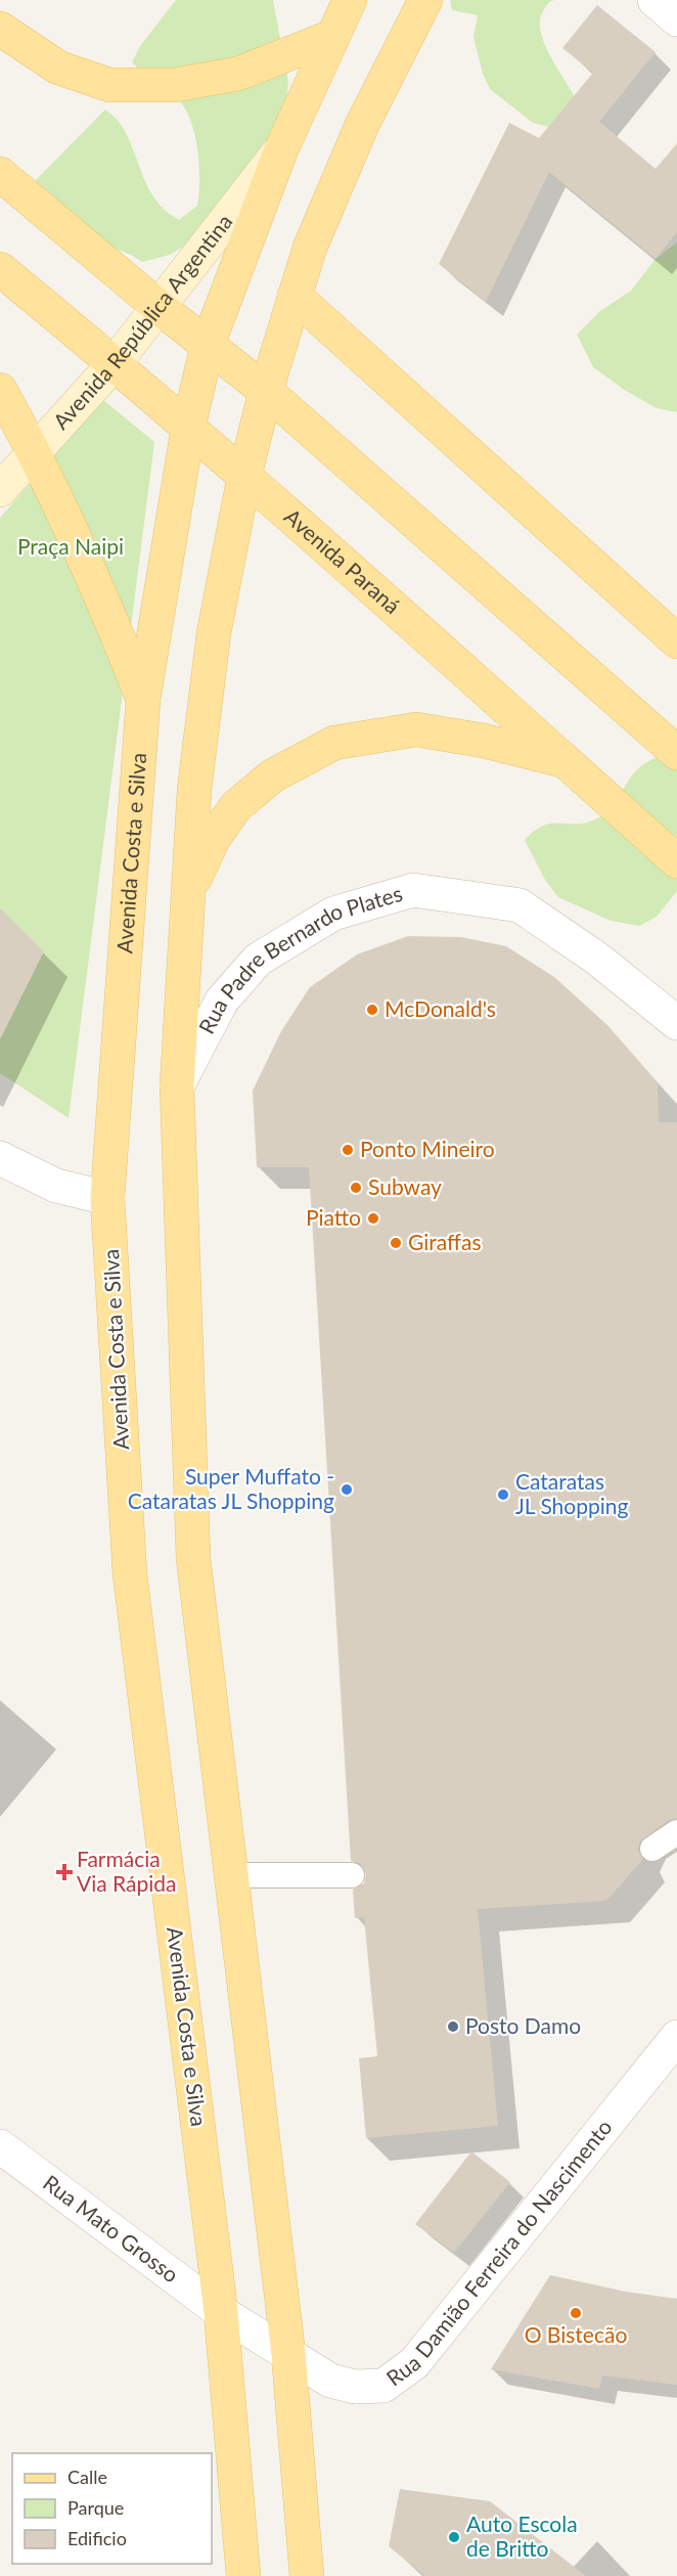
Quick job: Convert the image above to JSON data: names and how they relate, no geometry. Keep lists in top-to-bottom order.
{
  "streets": {
    "main road": ["Avenida República Argentina", "Avenida Paraná", "Avenida Costa e Silva"],
    "street": ["Rua Padre Bernardo Plates", "Rua Mato Grosso", "Rua Damião Ferreira do Nascimento"]
  },
  "crossings": [
    ["Avenida República Argentina", "Avenida Paraná"],
    ["Avenida República Argentina", "Avenida Costa e Silva"],
    ["Avenida Paraná", "Avenida Costa e Silva"],
    ["Avenida Costa e Silva", "Rua Mato Grosso"],
    ["Avenida Costa e Silva", "Rua Damião Ferreira do Nascimento"],
    ["Rua Mato Grosso", "Rua Damião Ferreira do Nascimento"]
  ],
  "parks": ["Praça Naipi"],
  "places": {
    "other": [
      "McDonald's",
      "Ponto Mineiro",
      "Subway",
      "Piatto",
      "Giraffas",
      "Super Muffato - Cataratas JL Shopping",
      "Cataratas JL Shopping",
      "Posto Damo",
      "O Bistecão",
      "Auto Escola de Britto"
    ],
    "health": ["Farmácia Via Rápida"]
  },
  "legend": ["Calle", "Parque", "Edificio"]
}
